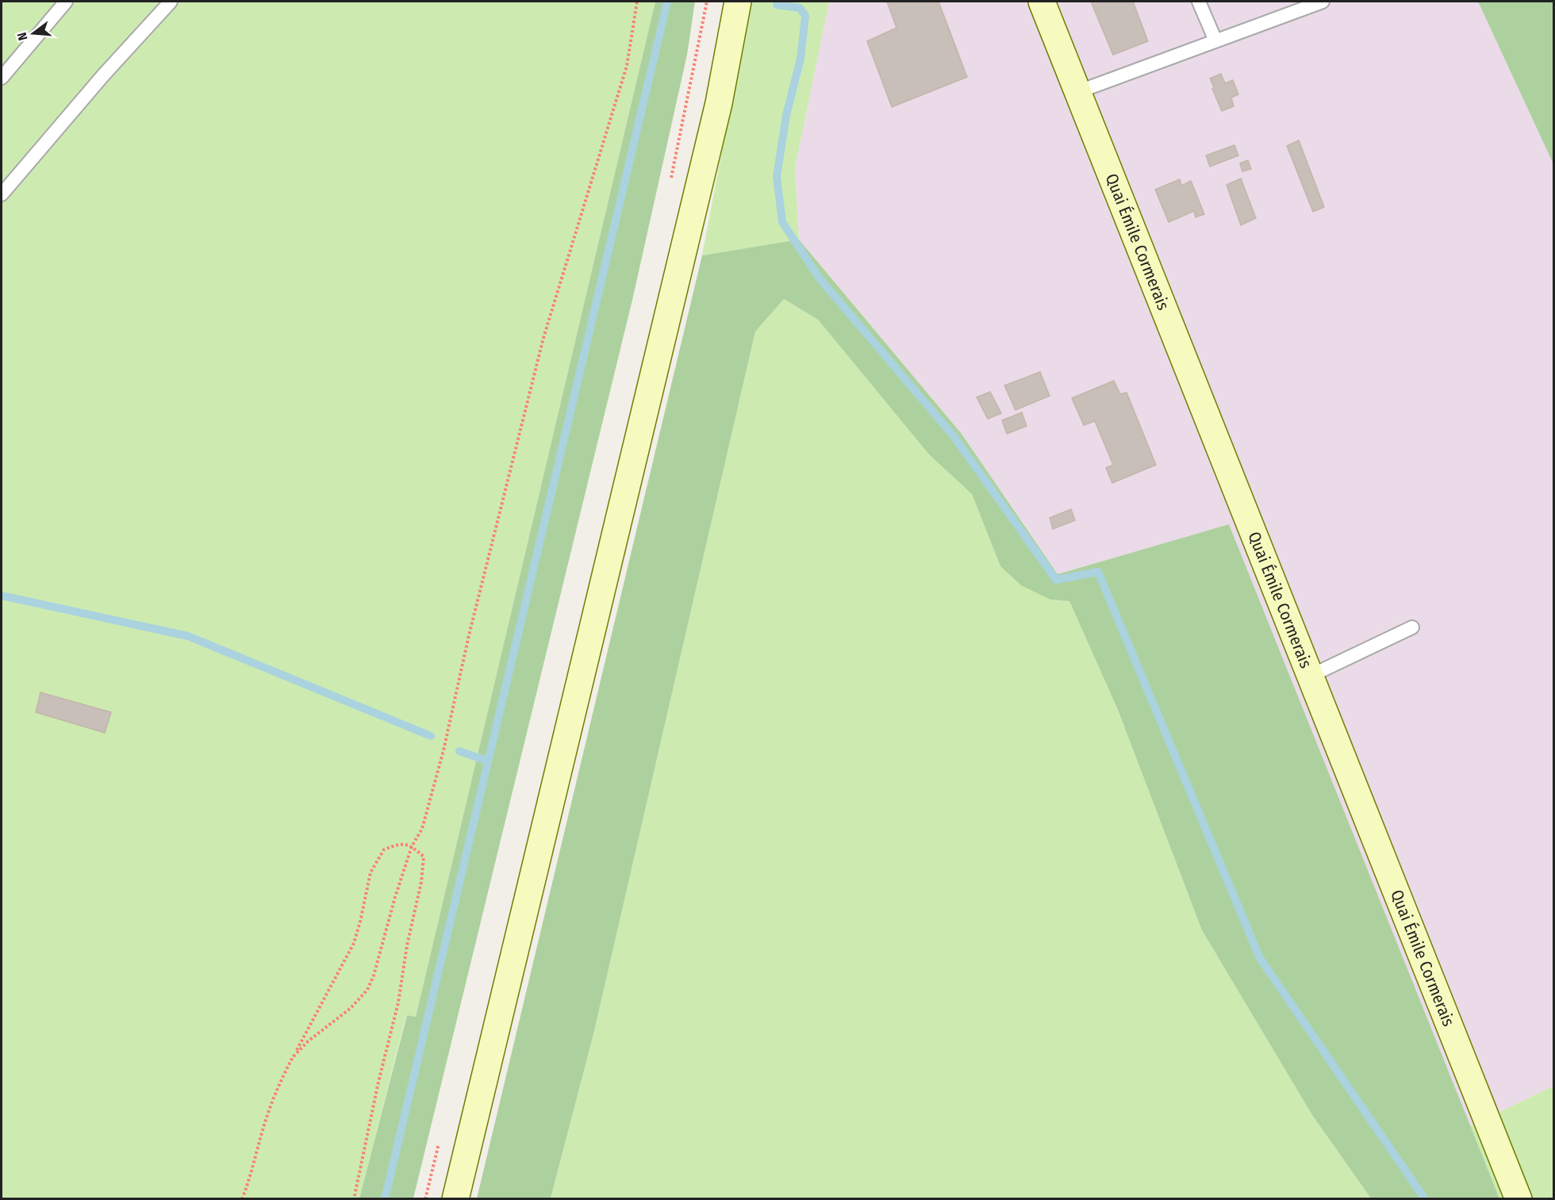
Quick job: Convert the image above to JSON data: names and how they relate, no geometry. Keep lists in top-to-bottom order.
{
  "streets": {
    "street": ["Quai Émile Cormerais"]
  },
  "north": "left"
}
